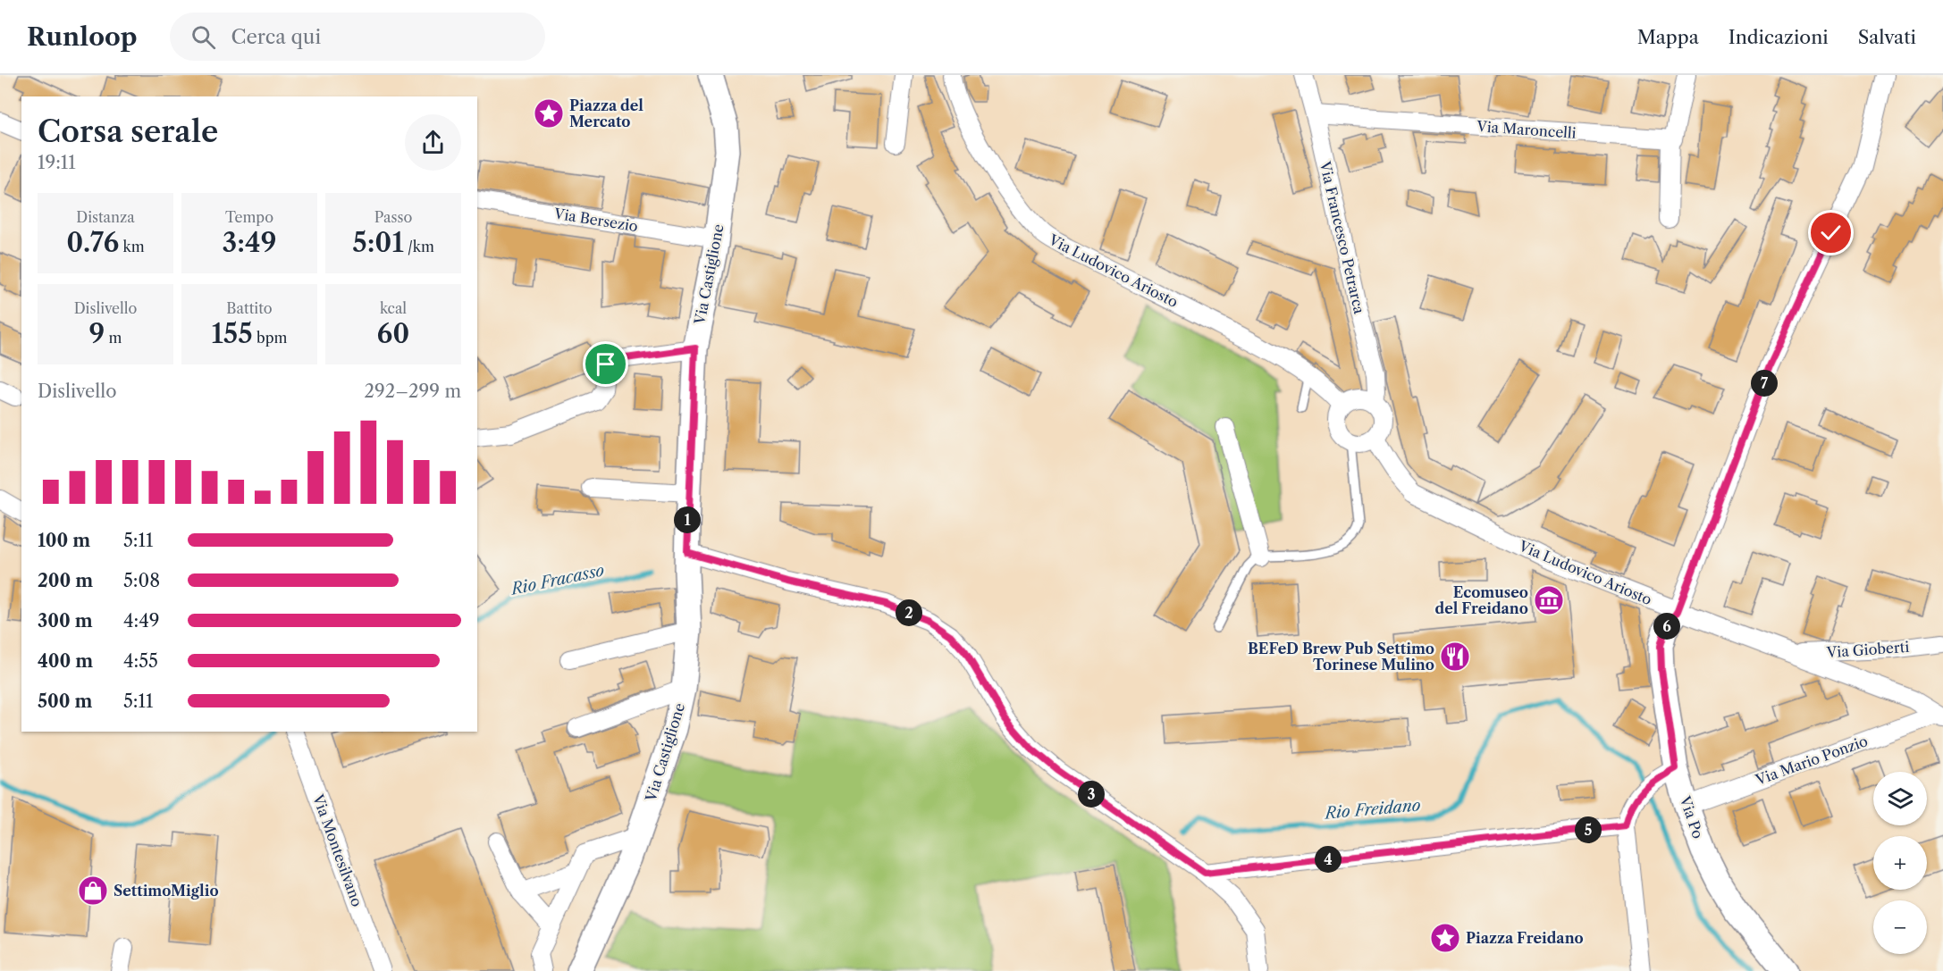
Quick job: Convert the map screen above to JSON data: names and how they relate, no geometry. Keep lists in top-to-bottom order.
{
  "streets": {
    "main road": ["Via Castiglione", "Via Po"],
    "street": [
      "Via Maroncelli",
      "Via Bersezio",
      "Via Francesco Petrarca",
      "Via Ludovico Ariosto",
      "Via Gioberti",
      "Via Mario Ponzio",
      "Via Montesilvano"
    ]
  },
  "crossings": [
    ["Via Maroncelli", "Via Francesco Petrarca"],
    ["Via Bersezio", "Via Castiglione"],
    ["Via Francesco Petrarca", "Via Ludovico Ariosto"],
    ["Via Ludovico Ariosto", "Via Gioberti"],
    ["Via Ludovico Ariosto", "Via Mario Ponzio"],
    ["Via Ludovico Ariosto", "Via Po"],
    ["Via Mario Ponzio", "Via Po"]
  ],
  "water": ["Rio Fracasso", "Rio Freidano"],
  "places": {
    "place": ["Piazza del Mercato", "Piazza Freidano"],
    "museum": ["Ecomuseo del Freidano"],
    "restaurant": ["BEFeD Brew Pub Settimo Torinese Mulino"],
    "shop": ["SettimoMiglio"]
  },
  "page": {
    "header": "Runloop",
    "search": "Cerca qui",
    "nav": ["Mappa", "Indicazioni", "Salvati"],
    "heading": ["Corsa serale", "19:11"],
    "stats": [
      ["Distanza", "0.76 km"],
      ["Tempo", "3:49"],
      ["Passo", "5:01 /km"],
      ["Dislivello", "9 m"],
      ["Battito", "155 bpm"],
      ["kcal", "60"]
    ],
    "pins": [
      "7",
      "1",
      "2",
      "6",
      "3",
      "5",
      "4"
    ],
    "chart": ["Dislivello", "292–299 m"],
    "list": [
      {
        "name": "100 m",
        "note": "5:11"
      },
      {
        "name": "200 m",
        "note": "5:08"
      },
      {
        "name": "300 m",
        "note": "4:49"
      },
      {
        "name": "400 m",
        "note": "4:55"
      },
      {
        "name": "500 m",
        "note": "5:11"
      }
    ],
    "map_buttons": ["+", "−"]
  }
}
